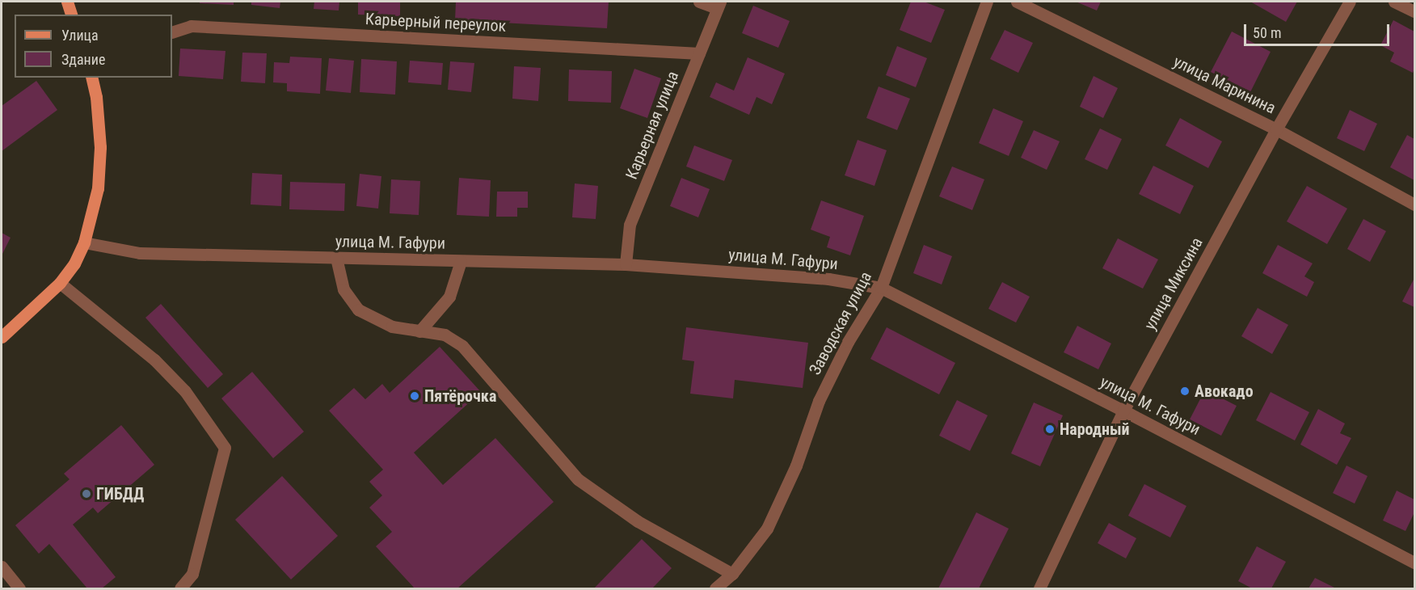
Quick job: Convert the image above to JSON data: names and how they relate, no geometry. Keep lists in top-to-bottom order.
{
  "streets": {
    "street": [
      "Карьерный переулок",
      "улица Маринина",
      "Карьерная улица",
      "улица М. Гафури",
      "улица Миксина",
      "Заводская улица"
    ]
  },
  "crossings": [
    ["Карьерный переулок", "Карьерная улица"],
    ["улица Маринина", "улица Миксина"],
    ["Карьерная улица", "улица М. Гафури"],
    ["улица М. Гафури", "улица Миксина"],
    ["улица М. Гафури", "Заводская улица"]
  ],
  "places": [
    "Авокадо",
    "Пятёрочка",
    "Народный",
    "ГИБДД"
  ],
  "legend": ["Улица", "Здание"],
  "scale_bar": "50 m"
}
